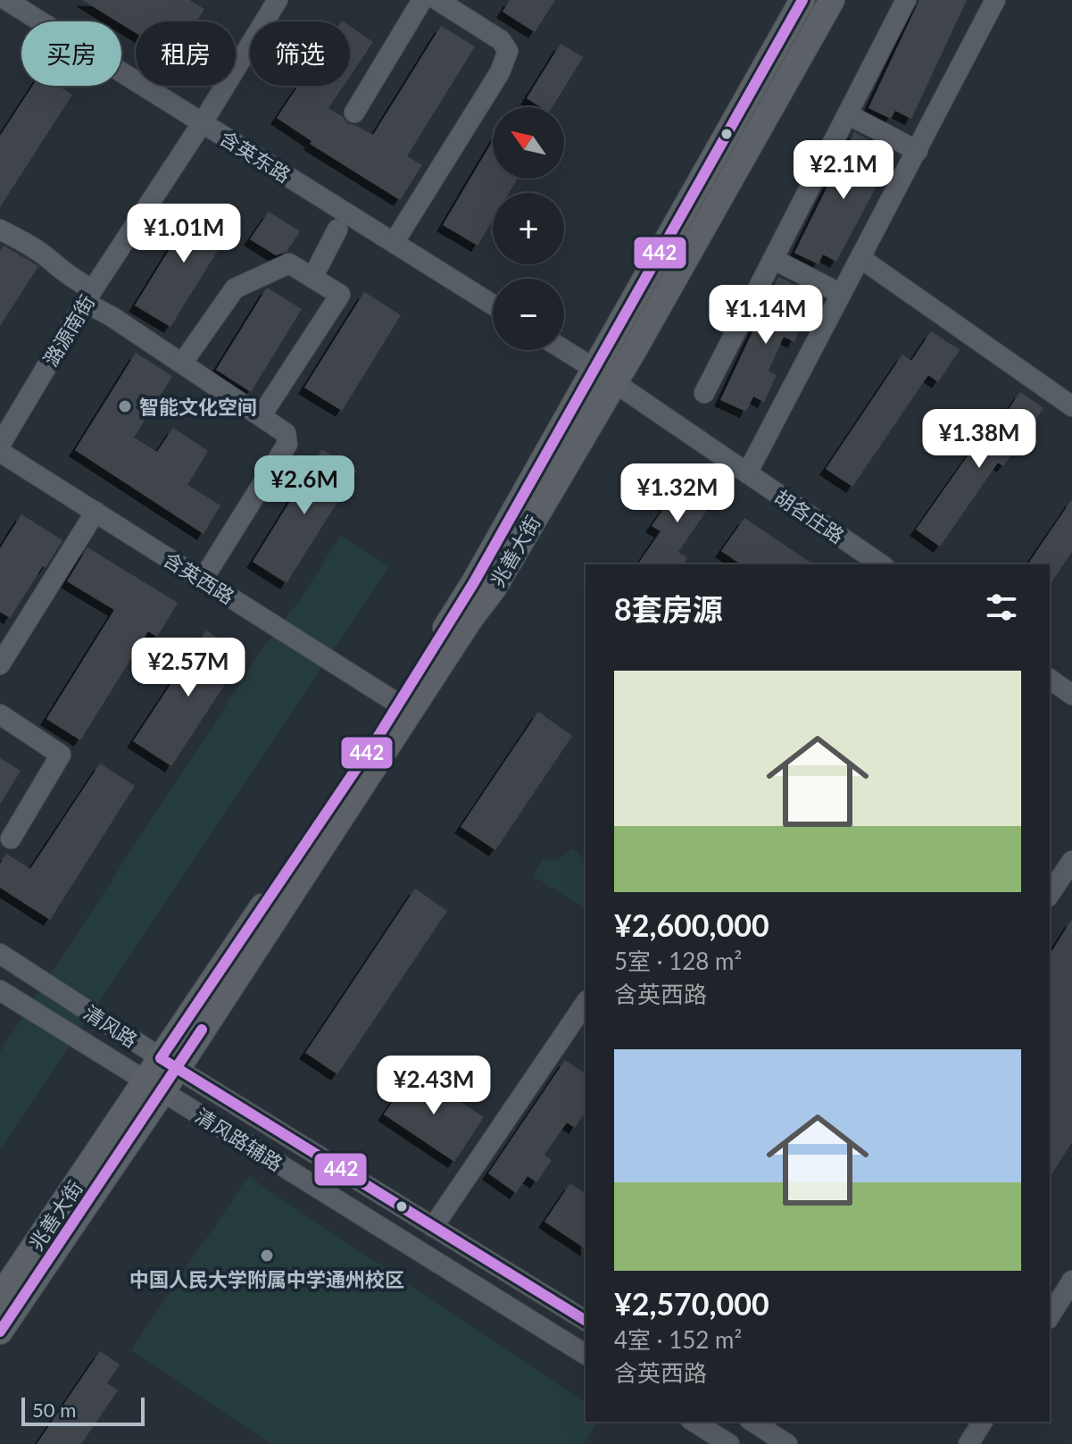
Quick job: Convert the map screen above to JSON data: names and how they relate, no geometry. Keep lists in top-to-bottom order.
{
  "streets": {
    "main road": ["兆善大街"],
    "street": [
      "含英东路",
      "潞源南街",
      "胡各庄路",
      "含英西路",
      "清风路",
      "清风路辅路"
    ]
  },
  "crossings": [
    ["含英东路", "潞源南街"],
    ["胡各庄路", "兆善大街"],
    ["兆善大街", "含英西路"],
    ["兆善大街", "清风路"],
    ["兆善大街", "清风路辅路"]
  ],
  "places": ["智能文化空间", "中国人民大学附属中学通州校区"],
  "lines": ["transit line 442"],
  "scale_bar": "50 m",
  "north": "top left",
  "page": {
    "chip": ["买房", "租房", "筛选"],
    "map_buttons": ["+", "−"],
    "price": [
      "¥2.1M",
      "¥1.01M",
      "¥1.14M",
      "¥1.38M",
      "¥2.6M",
      "¥1.32M",
      "¥2.57M",
      "¥2.43M"
    ],
    "heading": "8套房源",
    "list": [
      {
        "name": "¥2,600,000",
        "note": "5室 · 128 m² · 含英西路"
      },
      {
        "name": "¥2,570,000",
        "note": "4室 · 152 m² · 含英西路"
      }
    ],
    "scale": "50 m"
  }
}
